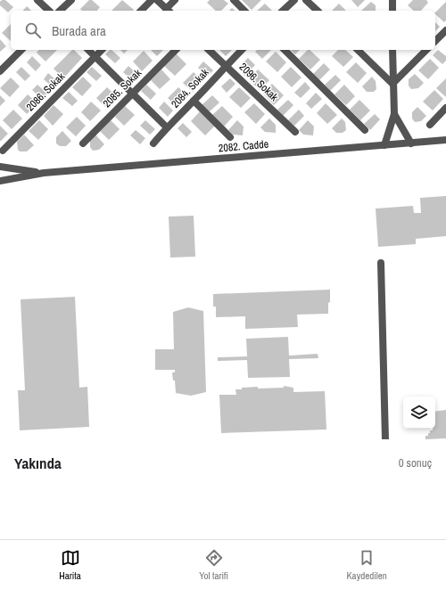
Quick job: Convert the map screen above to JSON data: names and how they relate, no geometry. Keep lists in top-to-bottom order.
{
  "streets": {
    "street": [
      "2096. Sokak",
      "2085. Sokak",
      "2084. Sokak",
      "2086. Sokak",
      "2082. Cadde"
    ]
  },
  "crossings": [
    ["2096. Sokak", "2084. Sokak"]
  ],
  "page": {
    "search": "Burada ara",
    "heading": ["Yakında", "0 sonuç"],
    "nav": ["Harita", "Yol tarifi", "Kaydedilen"]
  }
}
